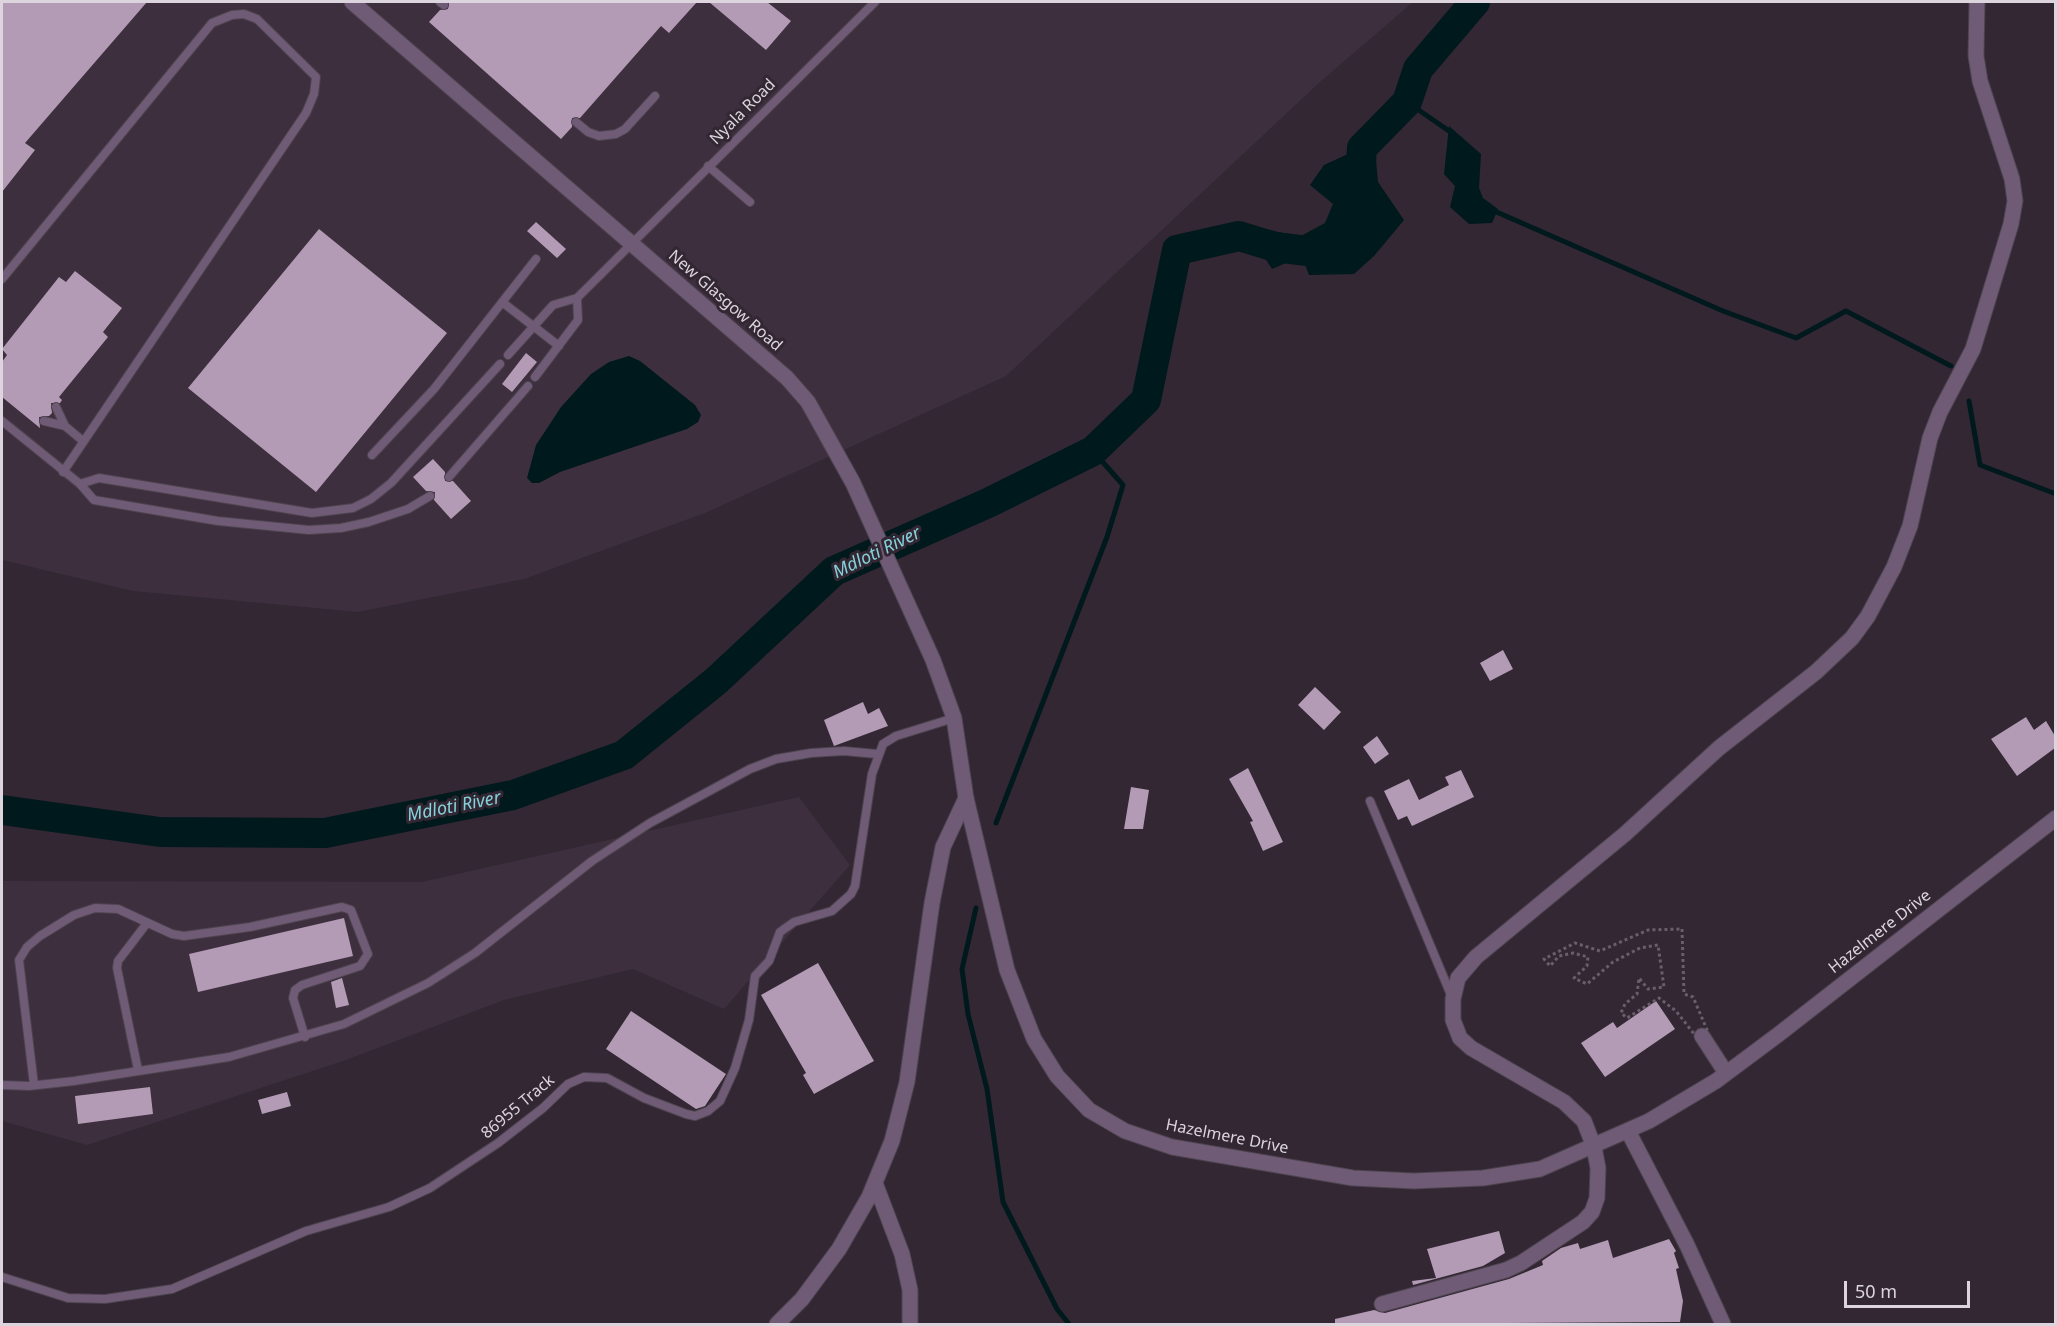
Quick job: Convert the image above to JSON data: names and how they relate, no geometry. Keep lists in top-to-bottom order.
{
  "streets": {
    "street": ["New Glasgow Road", "Hazelmere Drive"],
    "lane": ["Nyala Road", "86955 Track"]
  },
  "crossings": [
    ["Nyala Road", "New Glasgow Road"],
    ["New Glasgow Road", "Hazelmere Drive"]
  ],
  "water": ["Mdloti River"],
  "scale_bar": "50 m"
}
